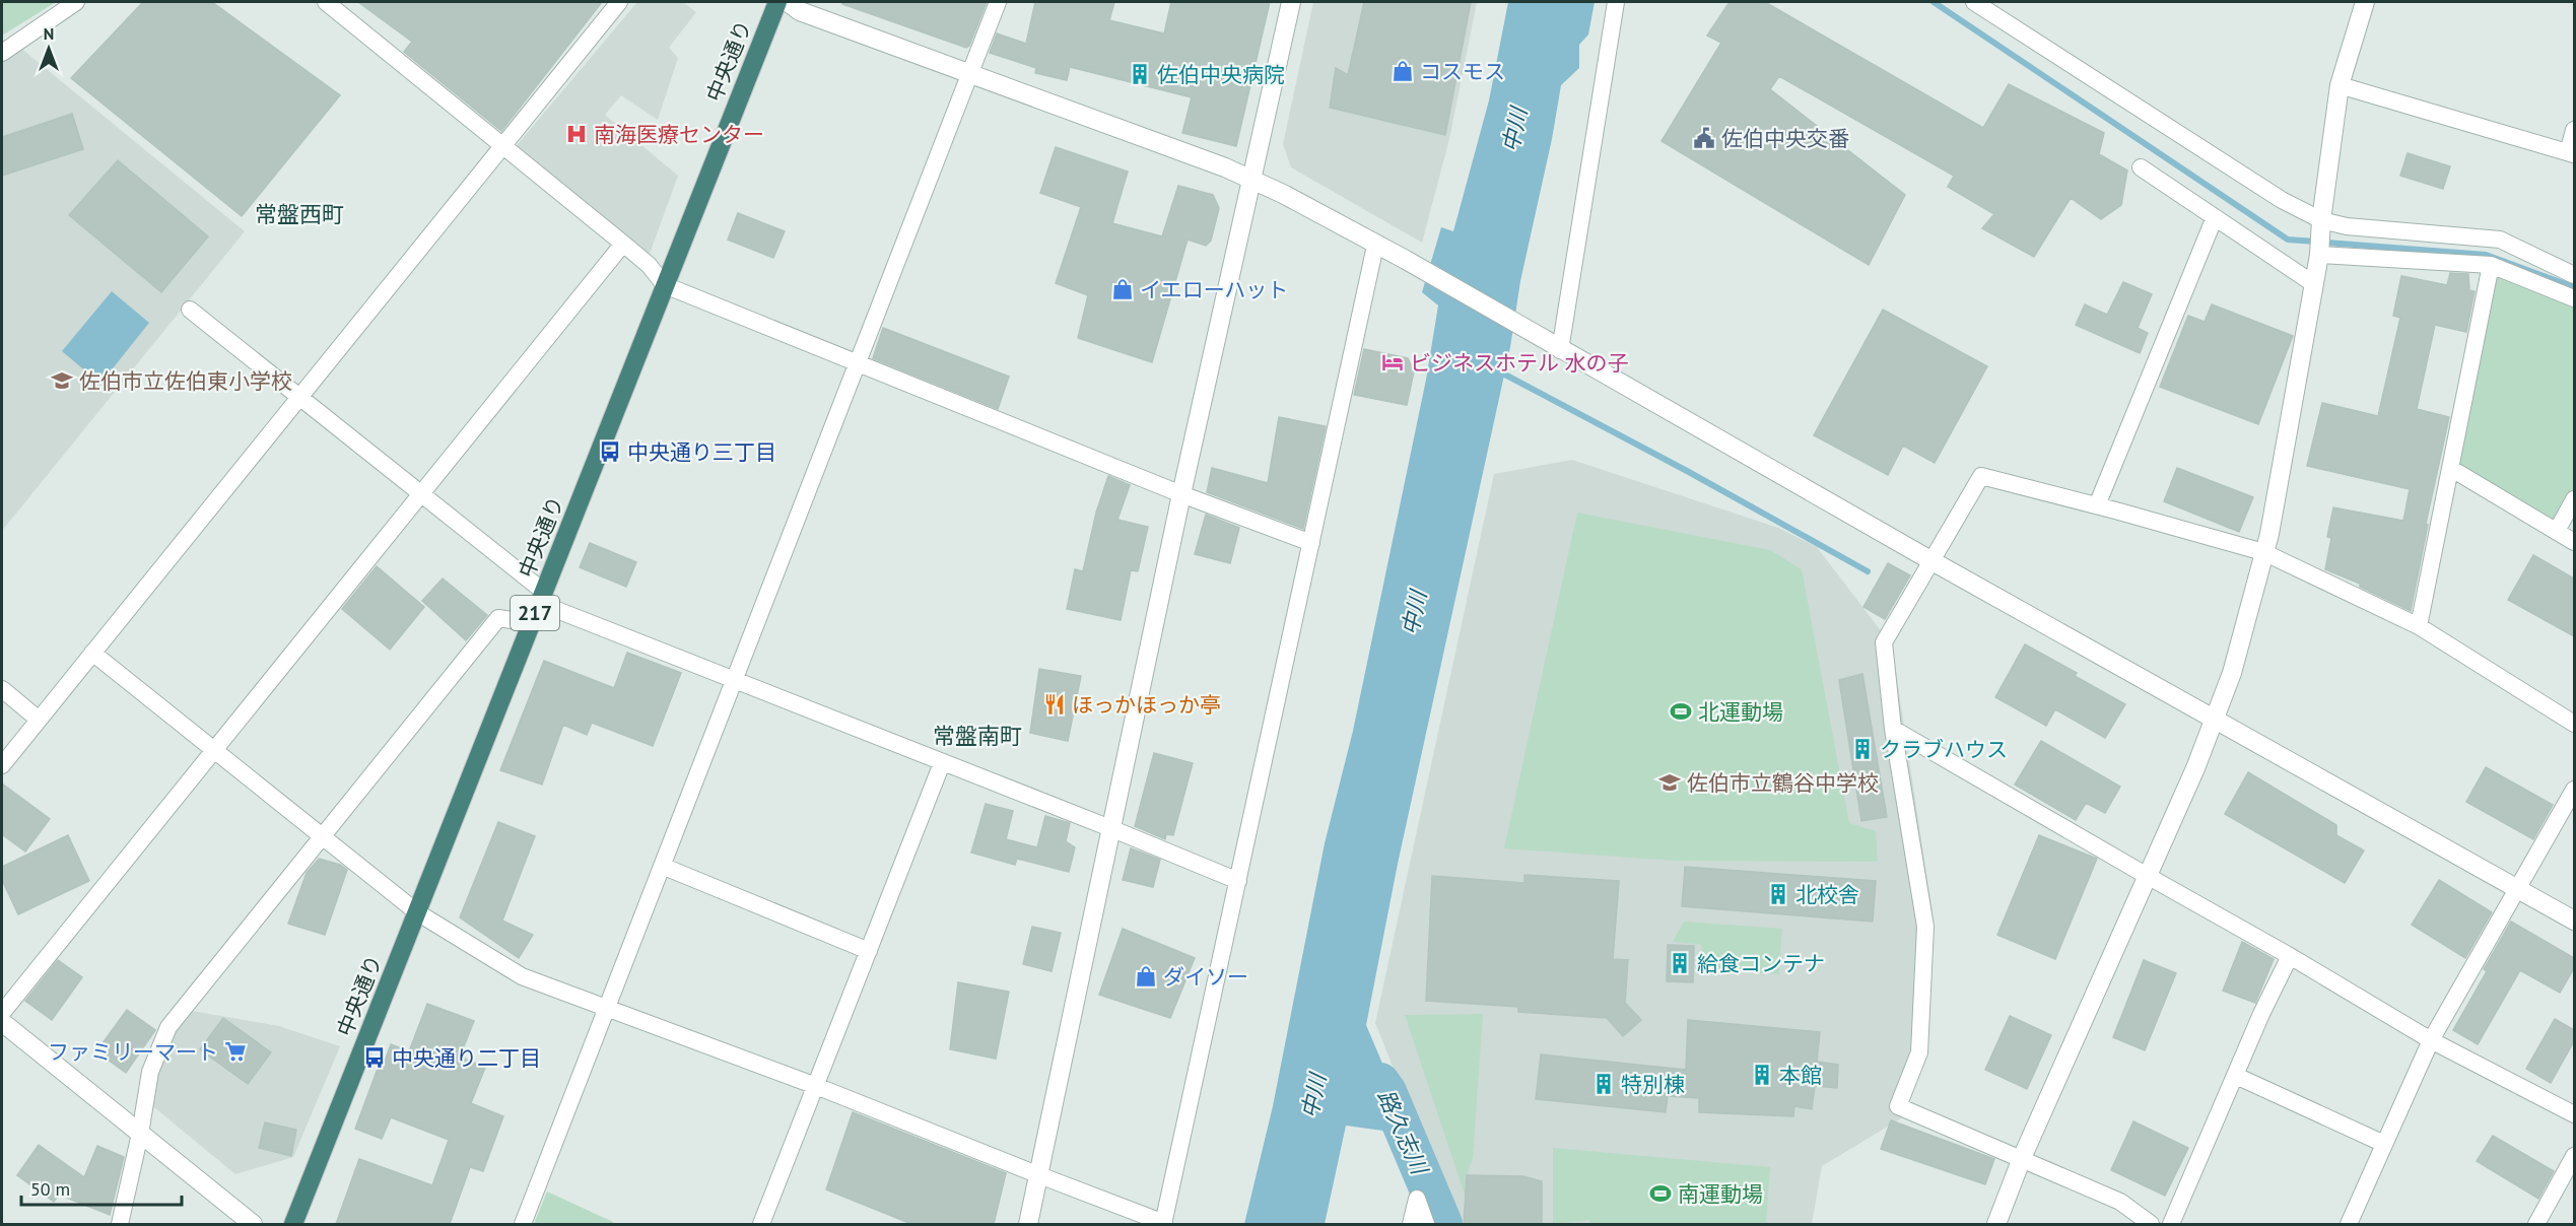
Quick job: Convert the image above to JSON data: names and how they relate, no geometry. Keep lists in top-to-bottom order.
{
  "streets": {
    "highway": ["中央通り", "217"]
  },
  "districts": ["常盤西町", "常盤南町"],
  "water": ["中川", "路久志川"],
  "places": {
    "shop": ["コスモス", "イエローハット", "ダイソー"],
    "building": [
      "佐伯中央病院",
      "クラブハウス",
      "北校舎",
      "給食コンテナ",
      "本館",
      "特別棟"
    ],
    "hospital": ["南海医療センター"],
    "public building": ["佐伯中央交番"],
    "hotel": ["ビジネスホテル 水の子"],
    "school or university": ["佐伯市立佐伯東小学校", "佐伯市立鶴谷中学校"],
    "bus stop": ["中央通り三丁目", "中央通り二丁目"],
    "restaurant": ["ほっかほっか亭"],
    "sports": ["北運動場", "南運動場"],
    "supermarket": ["ファミリーマート"]
  },
  "scale_bar": "50 m",
  "north": "top"
}
